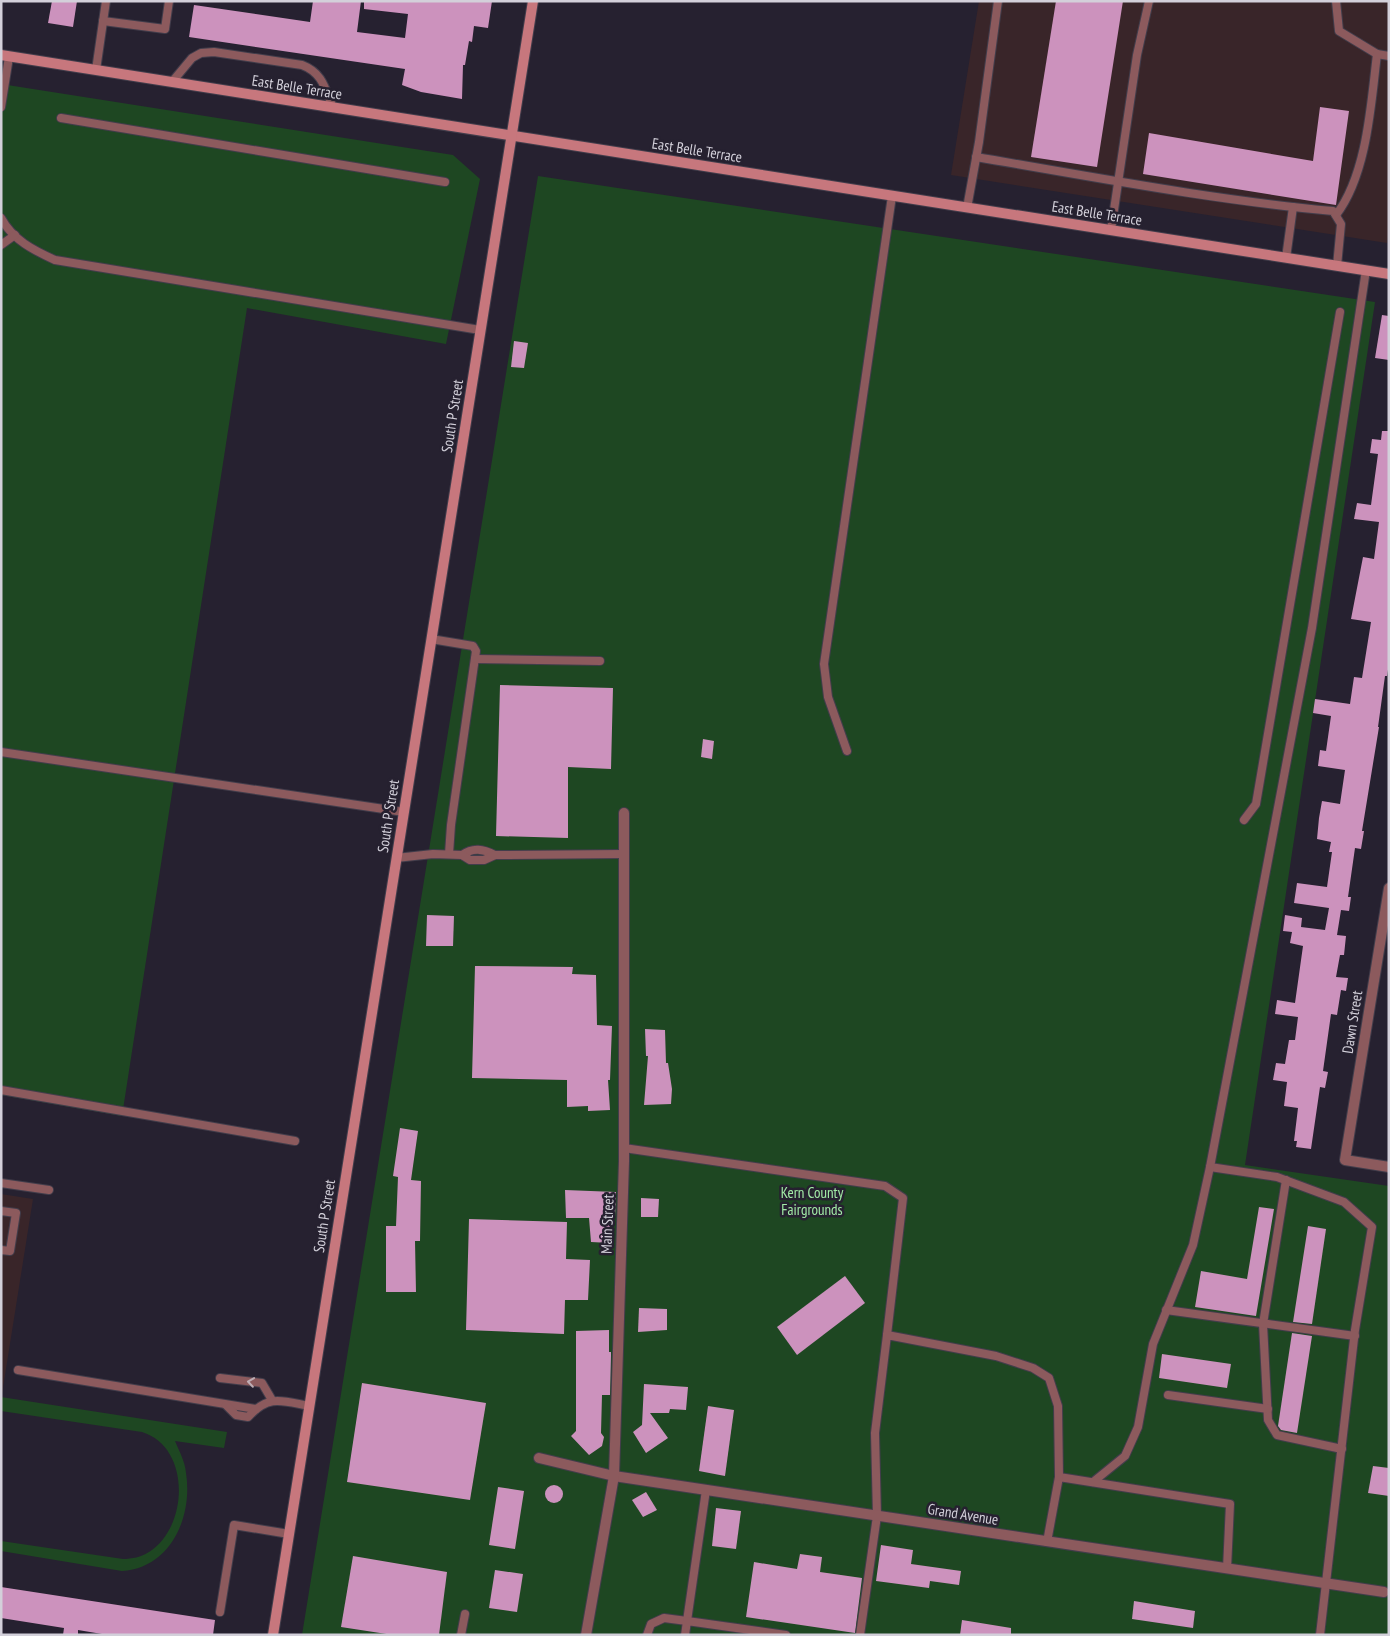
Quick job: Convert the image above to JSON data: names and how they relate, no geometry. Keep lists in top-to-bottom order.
{
  "streets": {
    "street": [
      "East Belle Terrace",
      "South P Street",
      "Dawn Street",
      "Main Street",
      "Grand Avenue"
    ]
  },
  "crossings": [
    ["East Belle Terrace", "South P Street"],
    ["Main Street", "Grand Avenue"]
  ],
  "parks": ["Kern County Fairgrounds"]
}
